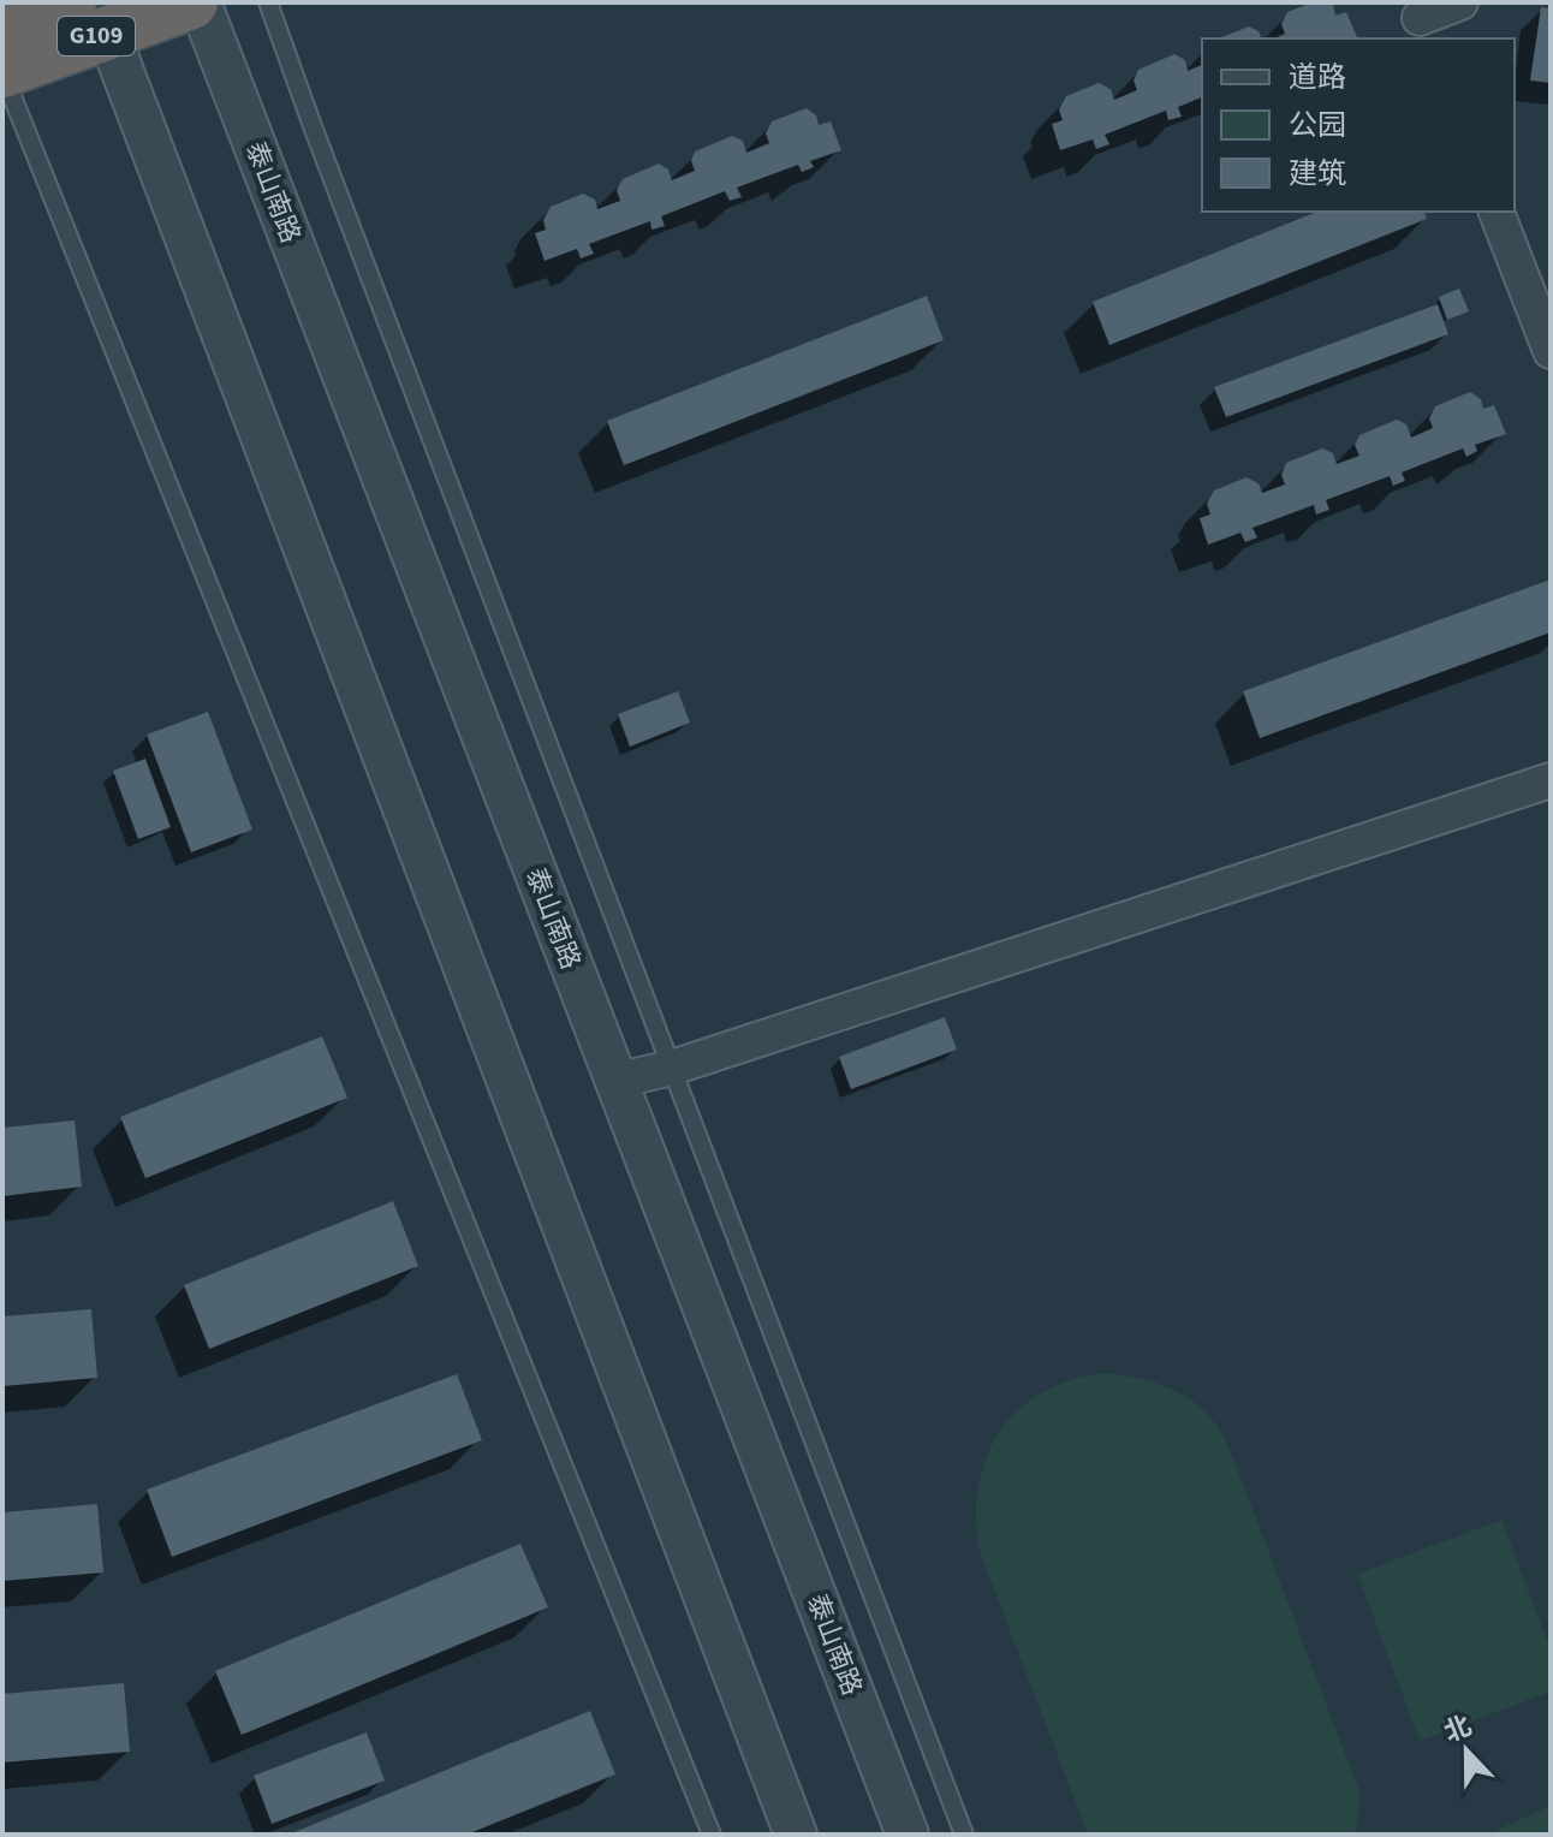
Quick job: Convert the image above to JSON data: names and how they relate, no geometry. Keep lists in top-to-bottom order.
{
  "streets": {
    "highway": ["G109"],
    "street": ["泰山南路"]
  },
  "legend": ["道路", "公园", "建筑"],
  "north": "top"
}
